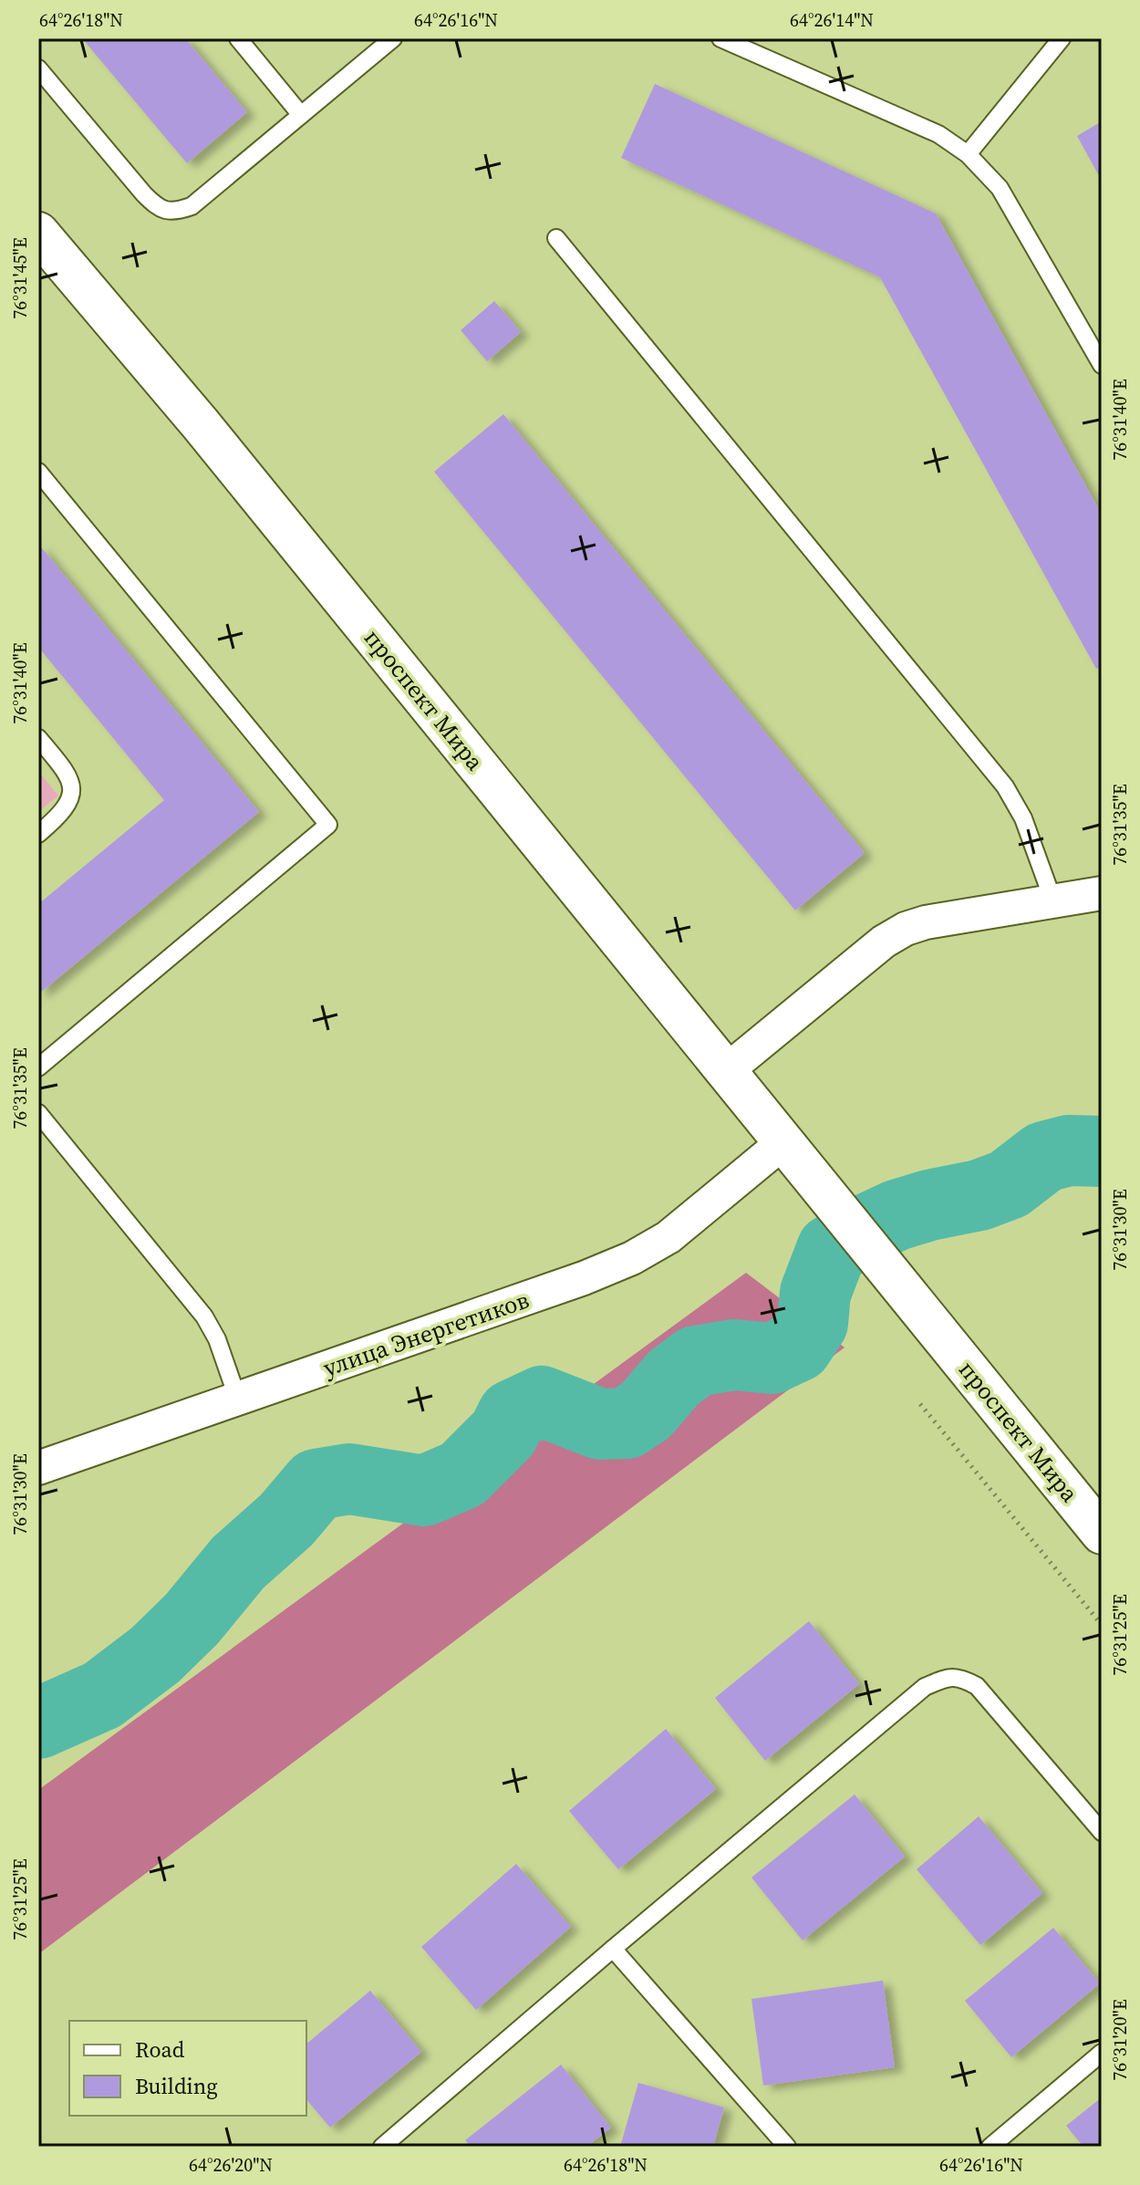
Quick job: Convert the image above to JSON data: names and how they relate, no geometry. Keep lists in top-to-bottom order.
{
  "streets": {
    "main road": ["проспект Мира"],
    "street": ["улица Энергетиков"]
  },
  "crossings": [
    ["проспект Мира", "улица Энергетиков"]
  ],
  "legend": ["Road", "Building"],
  "coordinates": [
    "64°26'18\"N",
    "64°26'16\"N",
    "64°26'14\"N",
    "76°31'45\"E",
    "76°31'40\"E",
    "76°31'35\"E",
    "76°31'30\"E",
    "76°31'25\"E",
    "76°31'20\"E",
    "64°26'20\"N"
  ]
}
